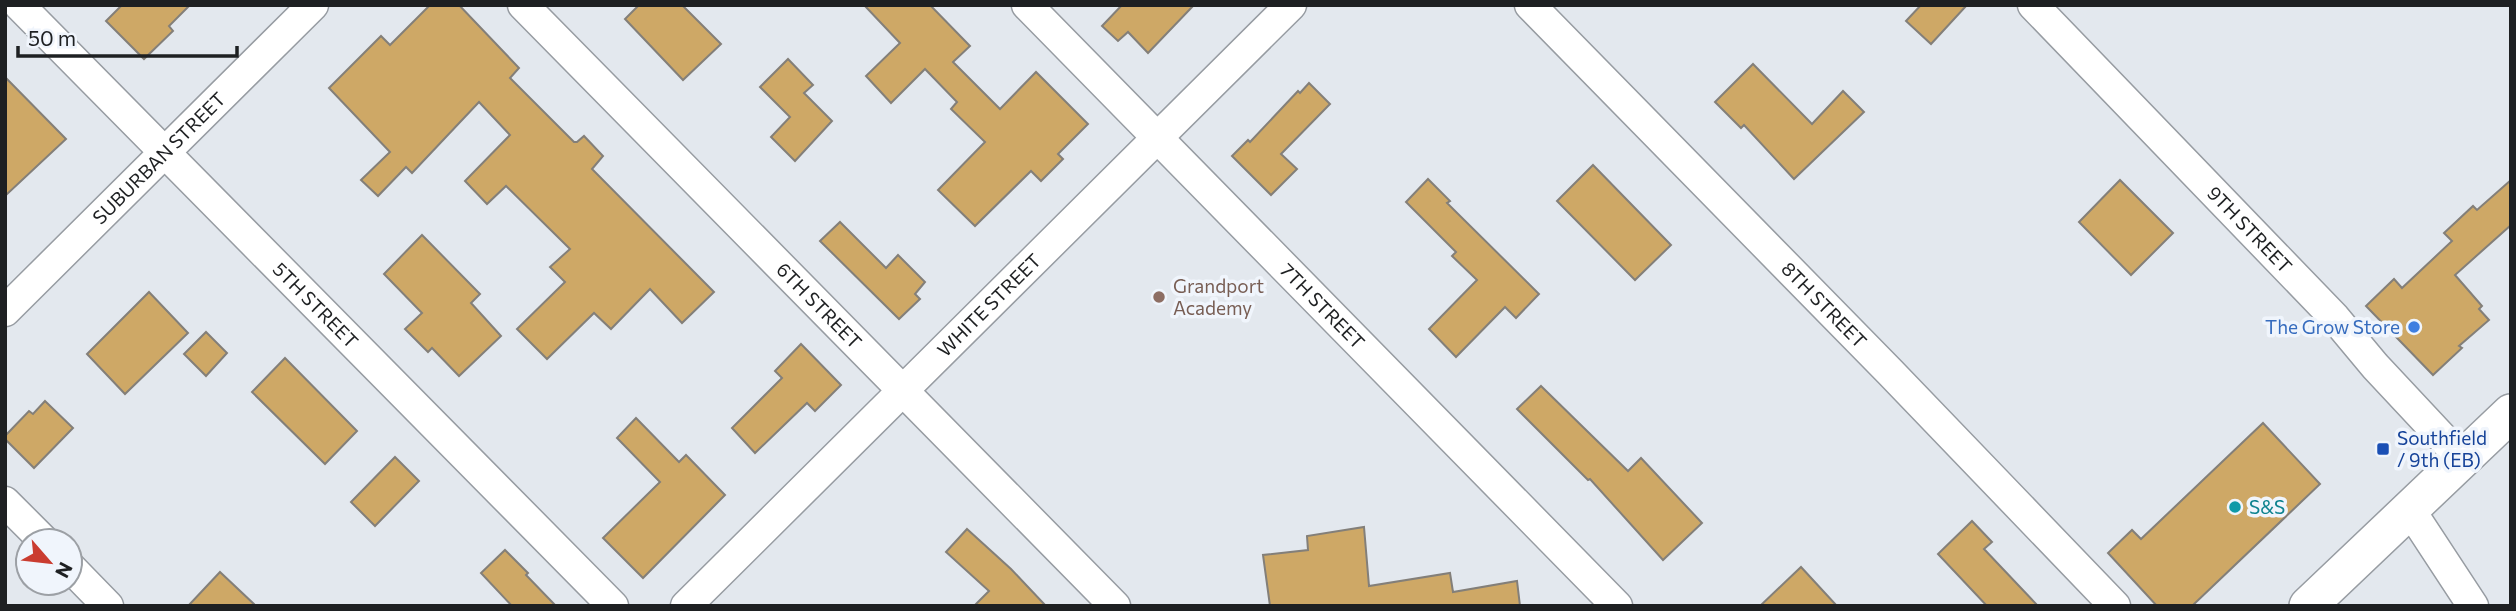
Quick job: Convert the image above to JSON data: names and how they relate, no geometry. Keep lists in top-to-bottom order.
{
  "streets": {
    "street": [
      "SUBURBAN STREET",
      "9TH STREET",
      "8TH STREET",
      "5TH STREET",
      "6TH STREET",
      "7TH STREET",
      "WHITE STREET"
    ]
  },
  "crossings": [
    ["SUBURBAN STREET", "5TH STREET"],
    ["6TH STREET", "WHITE STREET"],
    ["7TH STREET", "WHITE STREET"]
  ],
  "places": {
    "other": ["Grandport Academy", "The Grow Store", "S&S"],
    "transit": ["Southfield / 9th (EB)"]
  },
  "scale_bar": "50 m",
  "north": "bottom right"
}
